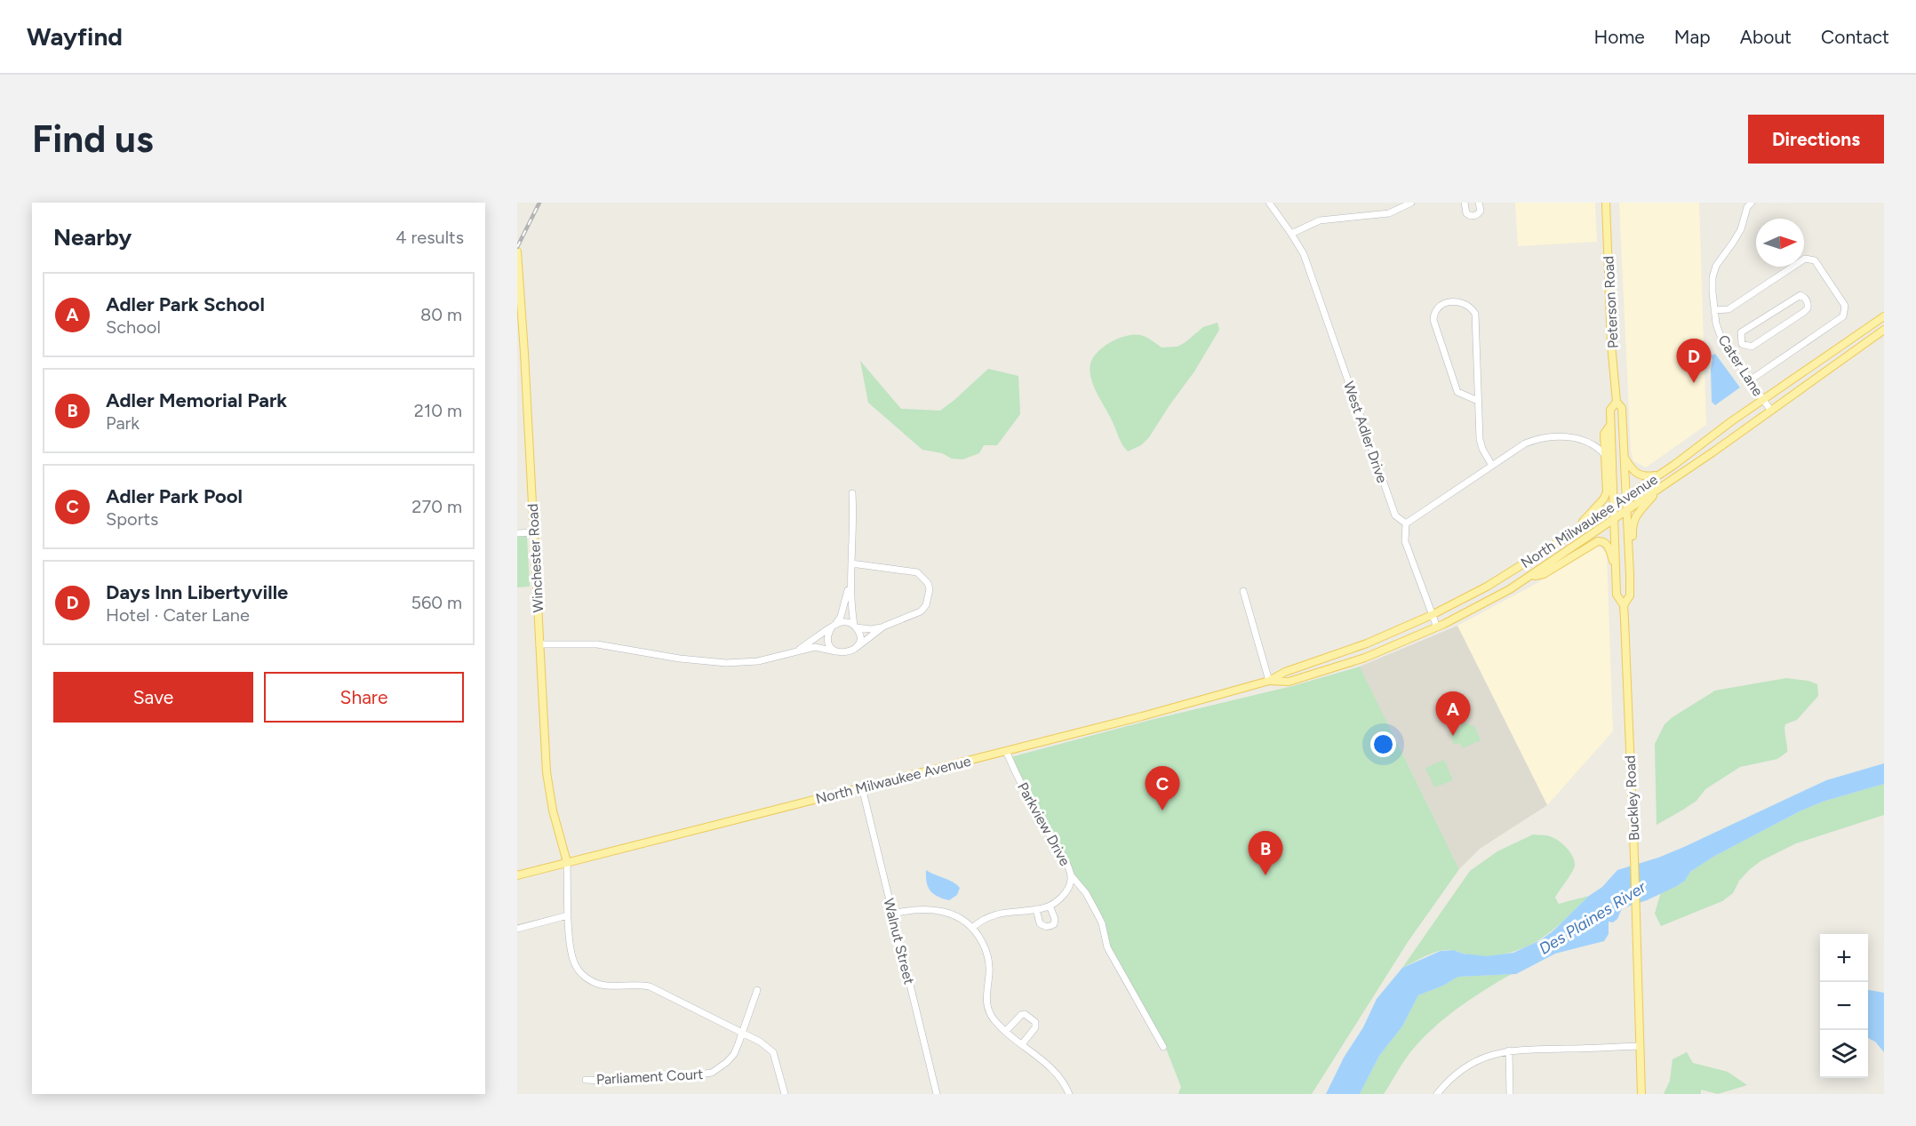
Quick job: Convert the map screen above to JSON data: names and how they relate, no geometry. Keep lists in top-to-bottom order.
{
  "streets": {
    "main road": [
      "Peterson Road",
      "North Milwaukee Avenue",
      "Winchester Road",
      "Buckley Road"
    ],
    "street": [
      "Cater Lane",
      "West Adler Drive",
      "Parkview Drive",
      "Walnut Street",
      "Parliament Court"
    ]
  },
  "crossings": [
    ["Peterson Road", "North Milwaukee Avenue"],
    ["Peterson Road", "Buckley Road"],
    ["Cater Lane", "North Milwaukee Avenue"],
    ["North Milwaukee Avenue", "Winchester Road"],
    ["North Milwaukee Avenue", "Buckley Road"],
    ["North Milwaukee Avenue", "Parkview Drive"],
    ["North Milwaukee Avenue", "Walnut Street"]
  ],
  "water": ["Des Plaines River"],
  "north": "right",
  "page": {
    "header": "Wayfind",
    "nav": [
      "Home",
      "Map",
      "About",
      "Contact"
    ],
    "buttons": [
      "Directions",
      ["Save", "Share"]
    ],
    "title": "Find us",
    "heading": ["Nearby", "4 results"],
    "list": [
      {
        "mark": "A",
        "name": "Adler Park School",
        "note": "School",
        "value": "80 m"
      },
      {
        "mark": "B",
        "name": "Adler Memorial Park",
        "note": "Park",
        "value": "210 m"
      },
      {
        "mark": "C",
        "name": "Adler Park Pool",
        "note": "Sports",
        "value": "270 m"
      },
      {
        "mark": "D",
        "name": "Days Inn Libertyville",
        "note": "Hotel · Cater Lane",
        "value": "560 m"
      }
    ],
    "pins": [
      "D",
      "A",
      "C",
      "B"
    ],
    "map_buttons": ["+", "−"]
  }
}
